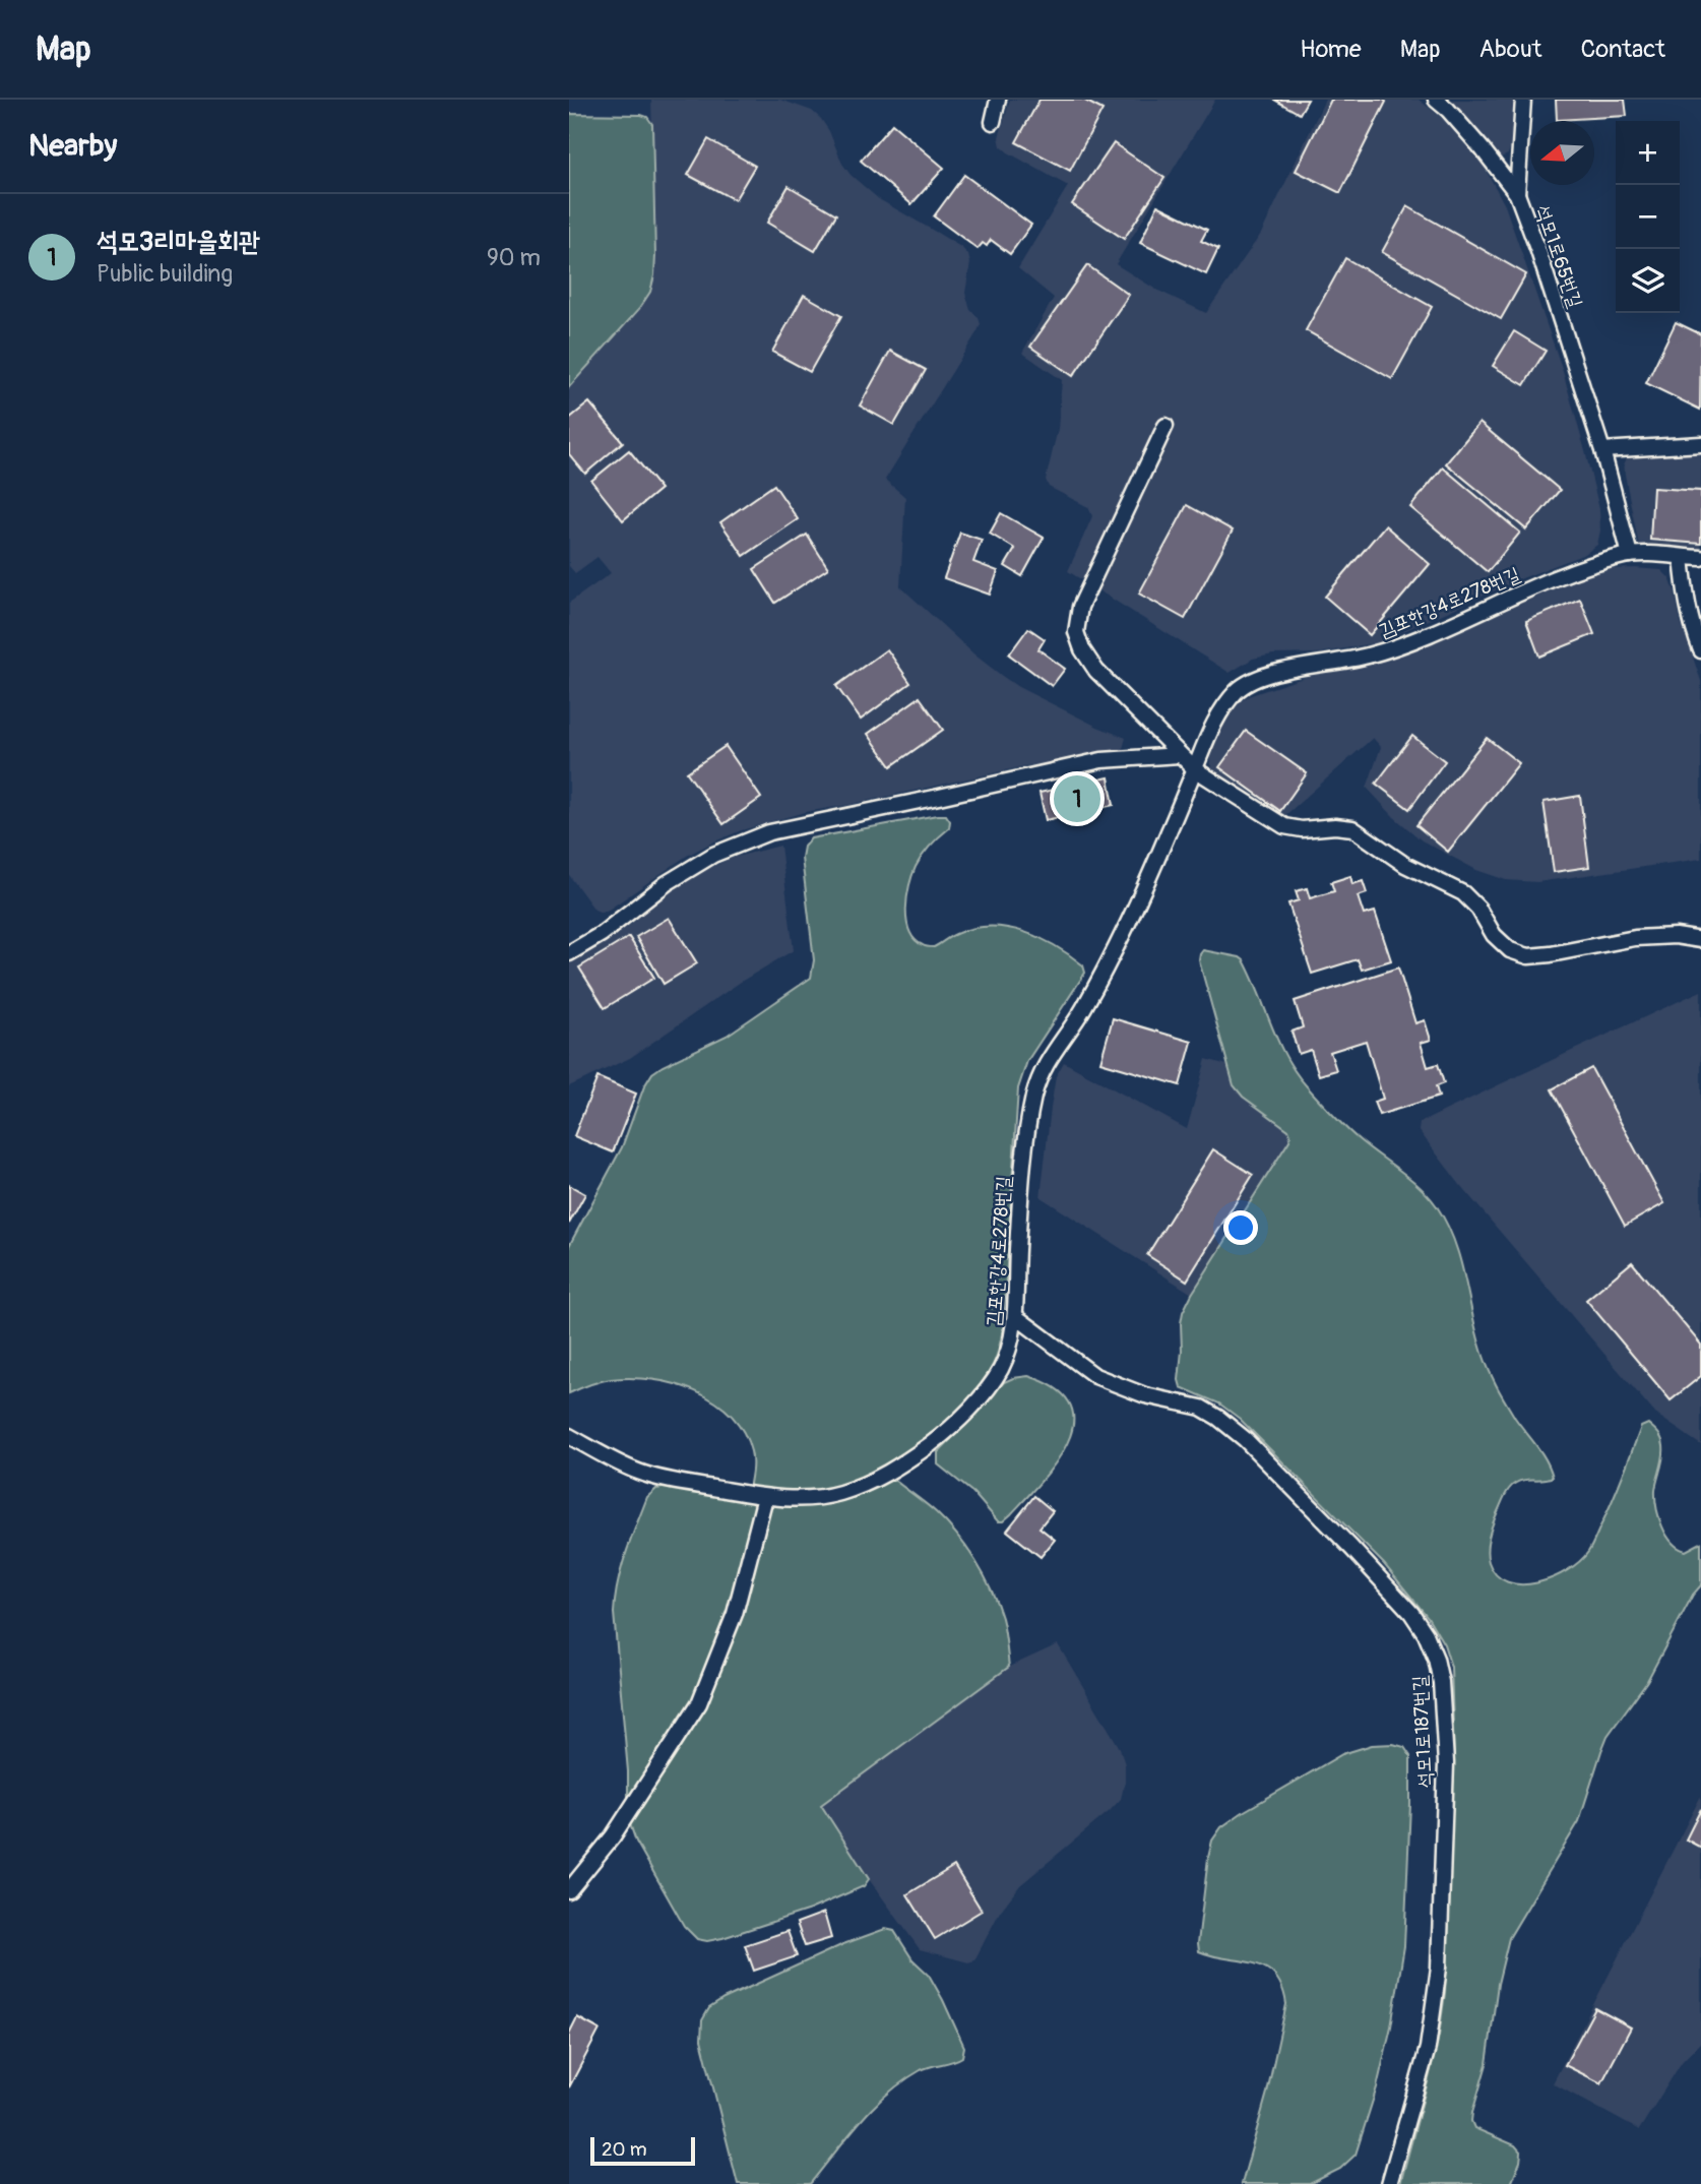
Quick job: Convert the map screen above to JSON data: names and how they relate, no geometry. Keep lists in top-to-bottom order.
{
  "streets": {
    "lane": ["석모1로65번길", "김포한강4로278번길", "석모1로187번길"]
  },
  "crossings": [
    ["석모1로65번길", "김포한강4로278번길"],
    ["김포한강4로278번길", "석모1로187번길"]
  ],
  "scale_bar": "20 m",
  "north": "left",
  "page": {
    "header": "Map",
    "nav": [
      "Home",
      "Map",
      "About",
      "Contact"
    ],
    "heading": "Nearby",
    "map_buttons": ["+", "−"],
    "list": [
      {
        "mark": "1",
        "name": "석모3리마을회관",
        "note": "Public building",
        "value": "90 m"
      }
    ],
    "pins": "1",
    "scale": "20 m"
  }
}
